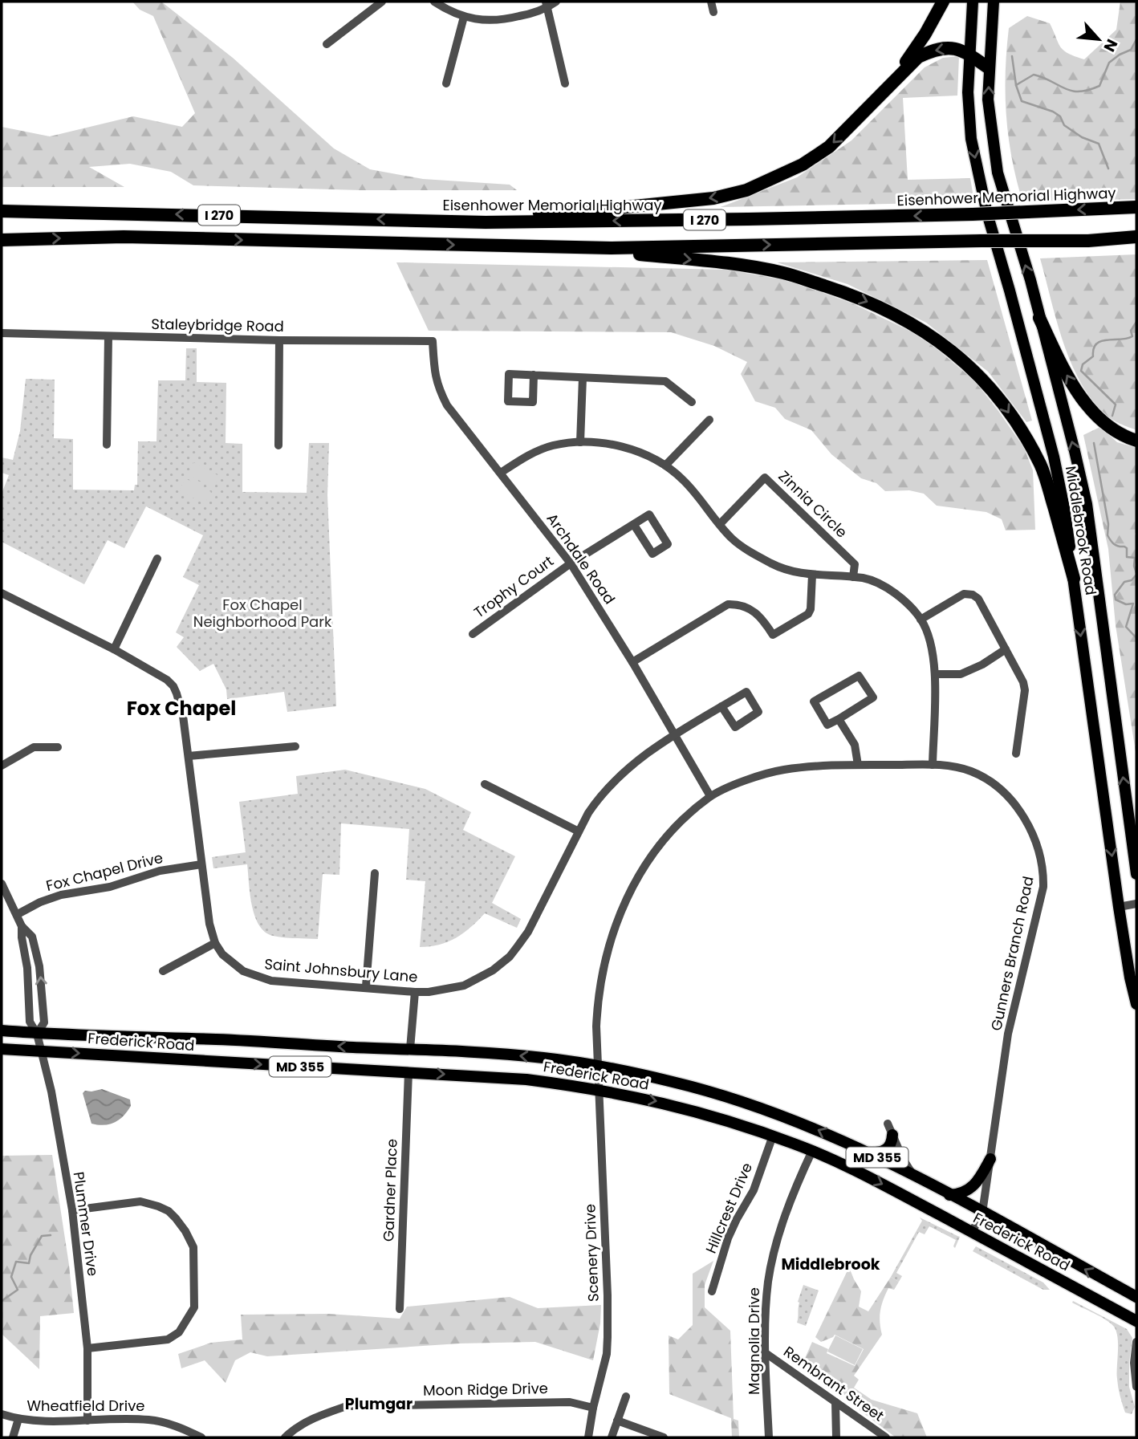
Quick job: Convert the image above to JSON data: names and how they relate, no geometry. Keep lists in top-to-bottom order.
{
  "streets": {
    "highway": ["Eisenhower Memorial Highway", "I 270"],
    "main road": ["Middlebrook Road", "Frederick Road", "MD 355"],
    "street": [
      "Staleybridge Road",
      "Zinnia Circle",
      "Archdale Road",
      "Trophy Court",
      "Fox Chapel Drive",
      "Gunners Branch Road",
      "Saint Johnsbury Lane",
      "Gardner Place",
      "Hillcrest Drive",
      "Plummer Drive",
      "Scenery Drive",
      "Magnolia Drive",
      "Rembrant Street",
      "Moon Ridge Drive",
      "Wheatfield Drive"
    ]
  },
  "crossings": [
    ["Staleybridge Road", "Archdale Road"],
    ["Archdale Road", "Trophy Court"],
    ["Archdale Road", "Gunners Branch Road"],
    ["Archdale Road", "Saint Johnsbury Lane"],
    ["Fox Chapel Drive", "Saint Johnsbury Lane"],
    ["Fox Chapel Drive", "Plummer Drive"],
    ["Gunners Branch Road", "Frederick Road"],
    ["Gunners Branch Road", "Scenery Drive"],
    ["Frederick Road", "Gardner Place"],
    ["Frederick Road", "Hillcrest Drive"],
    ["Frederick Road", "Plummer Drive"],
    ["Frederick Road", "Scenery Drive"],
    ["Frederick Road", "Magnolia Drive"],
    ["Plummer Drive", "Wheatfield Drive"],
    ["Scenery Drive", "Moon Ridge Drive"],
    ["Magnolia Drive", "Rembrant Street"]
  ],
  "districts": ["Fox Chapel", "Middlebrook", "Plumgar"],
  "parks": ["Fox Chapel Neighborhood Park"],
  "north": "bottom right"
}
